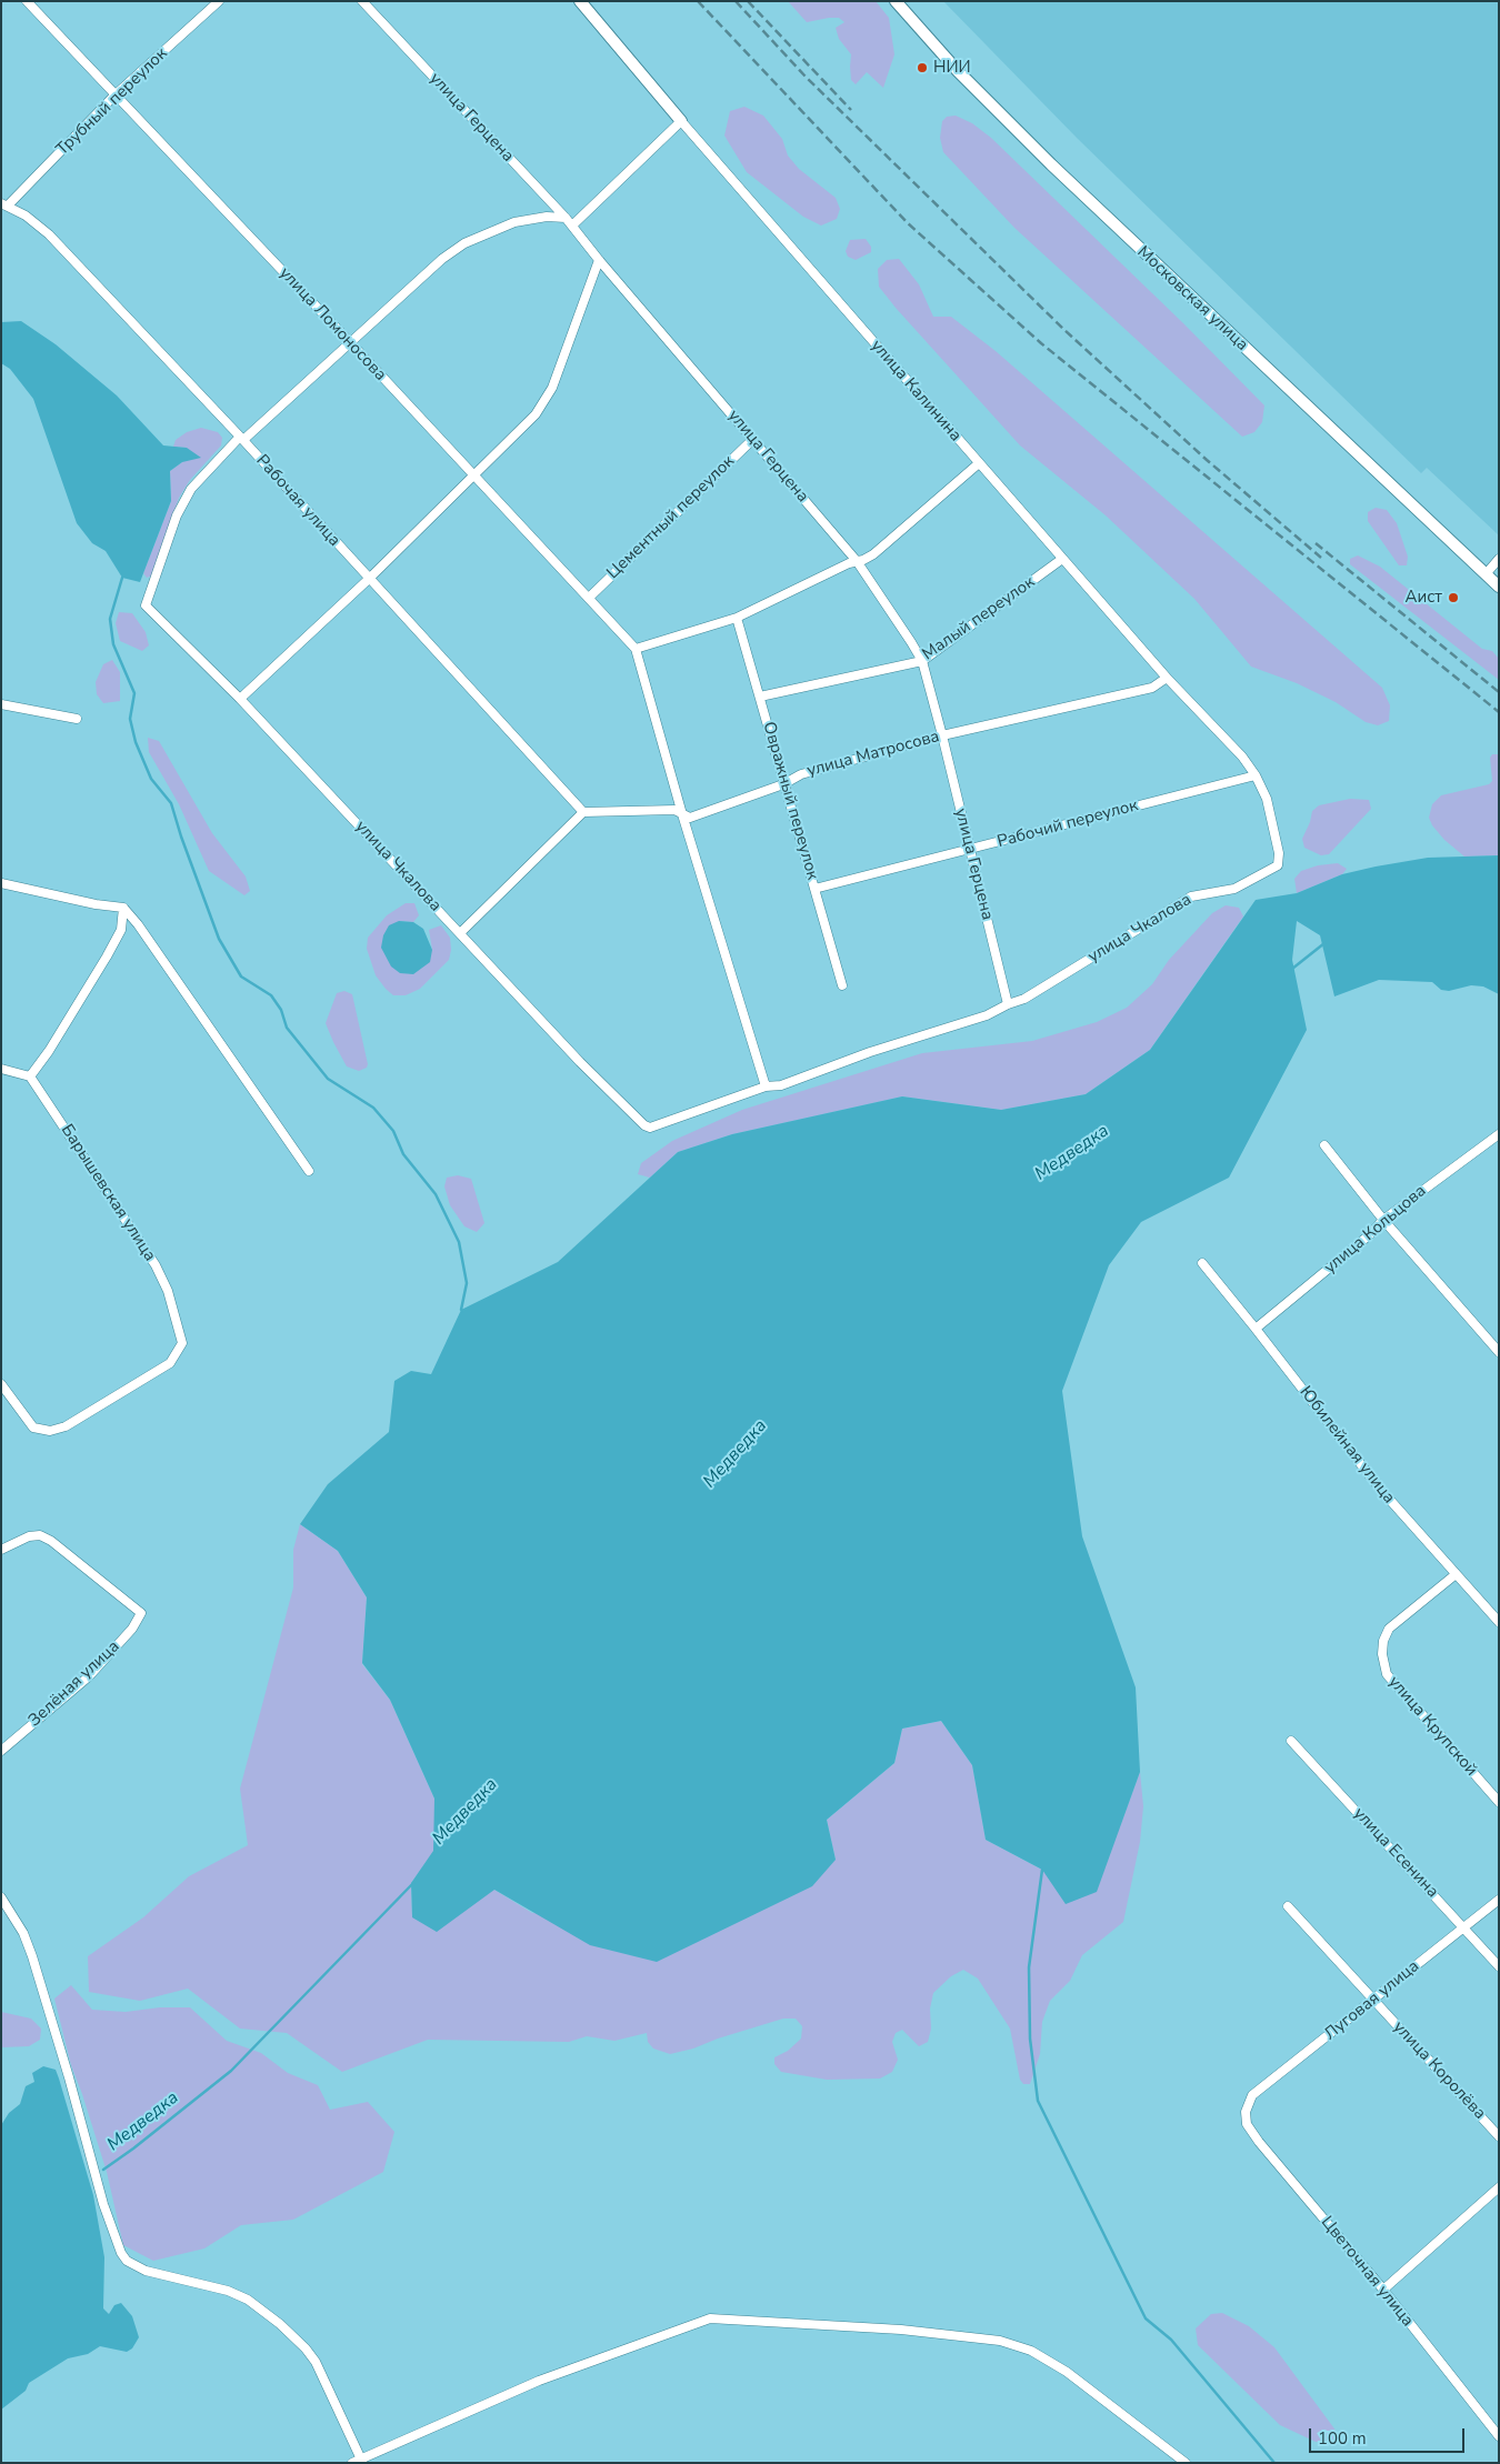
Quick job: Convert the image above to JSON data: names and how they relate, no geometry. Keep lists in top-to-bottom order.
{
  "streets": {
    "street": [
      "Трубный переулок",
      "улица Герцена",
      "Московская улица",
      "улица Ломоносова",
      "улица Калинина",
      "Рабочая улица",
      "Цементный переулок",
      "Малый переулок",
      "улица Матросова",
      "Овражный переулок",
      "Рабочий переулок",
      "улица Чкалова",
      "Барышевская улица",
      "улица Кольцова",
      "Юбилейная улица",
      "Зелёная улица",
      "улица Крупской",
      "улица Есенина",
      "Луговая улица",
      "улица Королёва",
      "Цветочная улица"
    ]
  },
  "crossings": [
    ["Трубный переулок", "улица Ломоносова"],
    ["Трубный переулок", "Рабочая улица"],
    ["улица Герцена", "Цементный переулок"],
    ["улица Герцена", "Малый переулок"],
    ["улица Герцена", "улица Матросова"],
    ["улица Герцена", "Рабочий переулок"],
    ["улица Герцена", "улица Чкалова"],
    ["улица Ломоносова", "Цементный переулок"],
    ["улица Калинина", "Малый переулок"],
    ["улица Калинина", "улица Матросова"],
    ["улица Калинина", "Рабочий переулок"],
    ["улица Калинина", "улица Чкалова"],
    ["Рабочая улица", "улица Матросова"],
    ["Рабочая улица", "улица Чкалова"],
    ["Малый переулок", "Овражный переулок"],
    ["улица Матросова", "Овражный переулок"],
    ["Овражный переулок", "Рабочий переулок"],
    ["улица Кольцова", "Юбилейная улица"],
    ["Юбилейная улица", "улица Крупской"],
    ["улица Есенина", "Луговая улица"],
    ["Луговая улица", "улица Королёва"],
    ["Луговая улица", "Цветочная улица"]
  ],
  "water": ["Медведка"],
  "places": ["НИИ", "Аист"],
  "scale_bar": "100 m"
}
